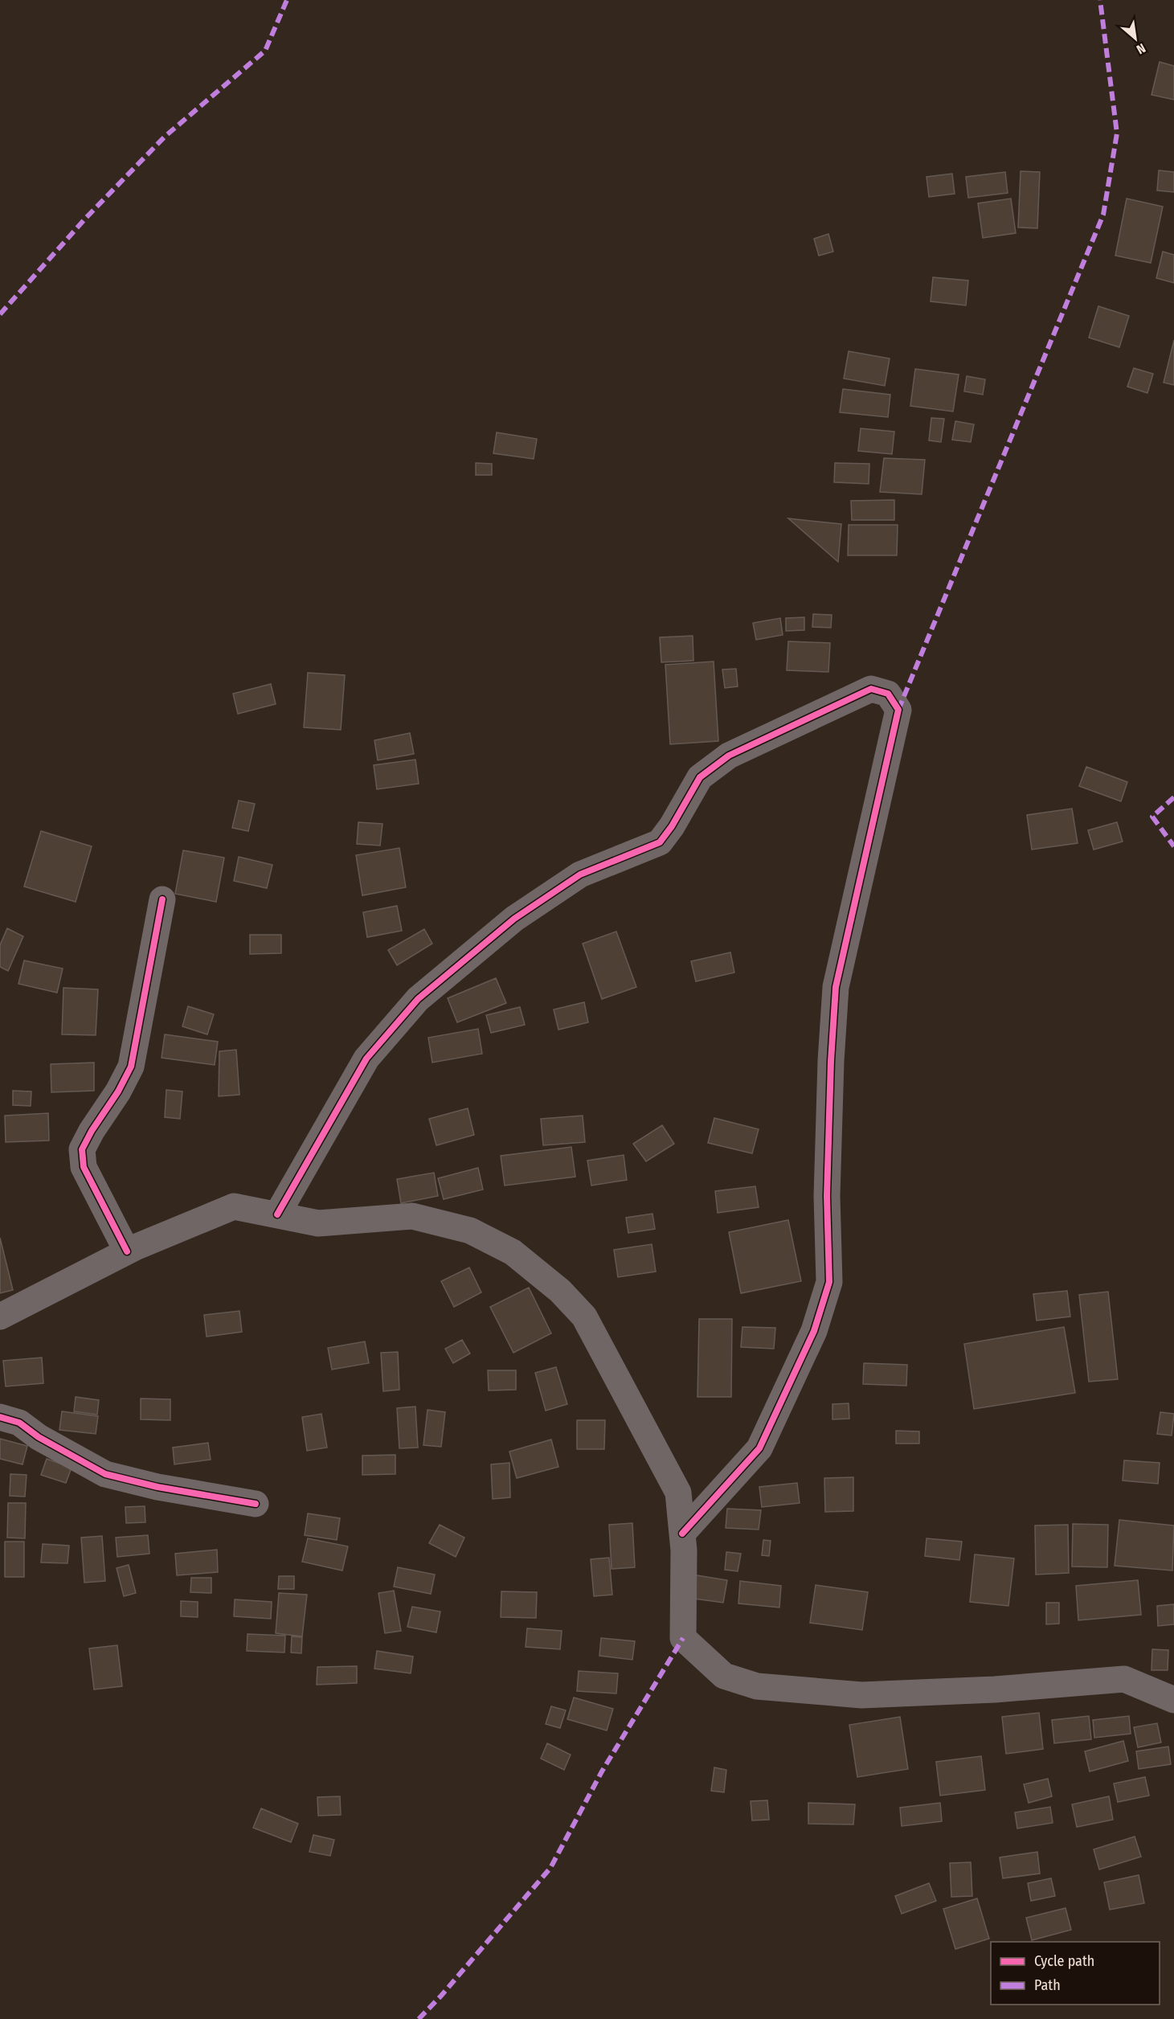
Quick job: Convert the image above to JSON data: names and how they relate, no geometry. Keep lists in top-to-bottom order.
{
  "legend": ["Cycle path", "Path"],
  "north": "bottom right"
}
